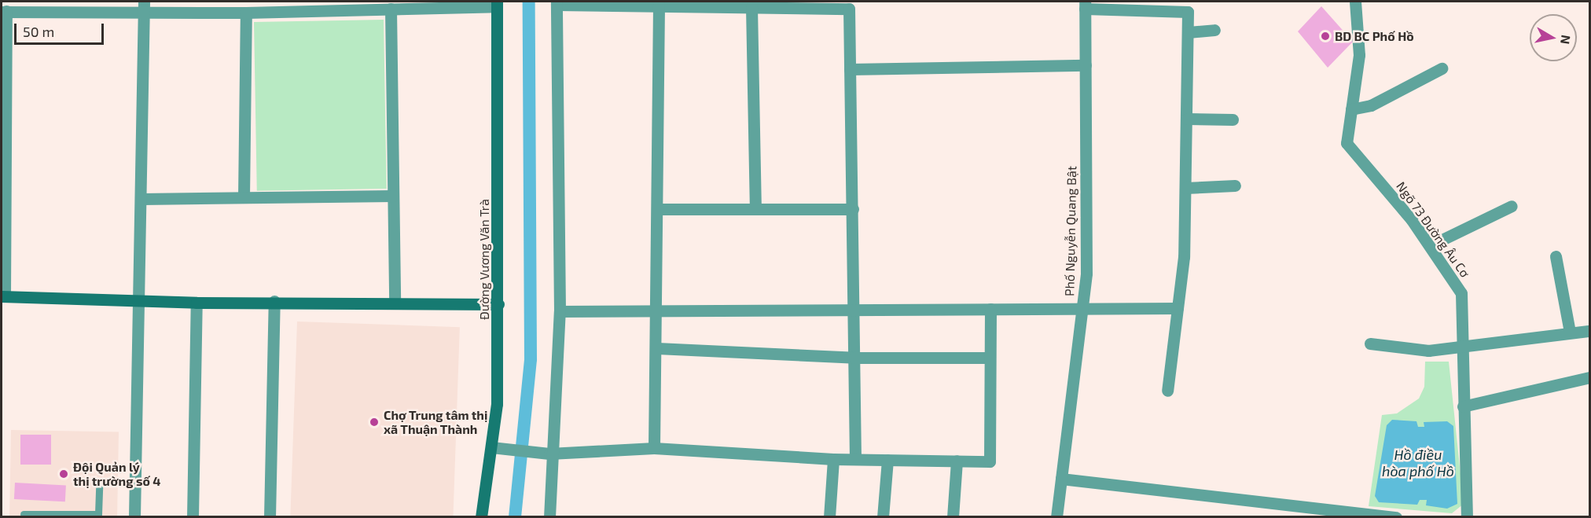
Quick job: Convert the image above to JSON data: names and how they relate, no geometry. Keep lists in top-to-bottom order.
{
  "streets": {
    "main road": ["Đường Vương Văn Trà"],
    "street": ["Ngõ 73 Đường Âu Cơ", "Phố Nguyễn Quang Bật"]
  },
  "water": ["Hồ điều hòa phố Hồ"],
  "places": ["BD BC Phố Hồ", "Chợ Trung tâm thị xã Thuận Thành", "Đội Quản lý thị trường số 4"],
  "scale_bar": "50 m",
  "north": "right"
}
